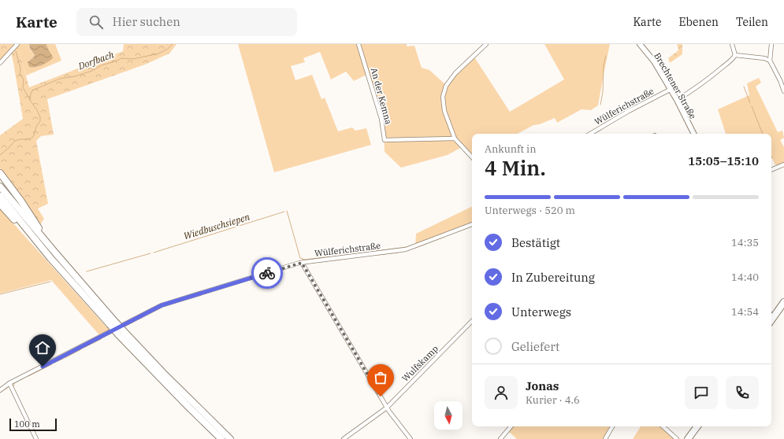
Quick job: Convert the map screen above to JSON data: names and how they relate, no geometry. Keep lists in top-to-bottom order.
{
  "streets": {
    "street": [
      "Brechtener Straße",
      "An der Kemna",
      "Wülferichstraße",
      "Wulfskamp"
    ]
  },
  "crossings": [
    ["Brechtener Straße", "Wülferichstraße"]
  ],
  "water": ["Dorfbach", "Wiedbuschsiepen"],
  "scale_bar": "100 m",
  "north": "bottom",
  "page": {
    "header": "Karte",
    "search": "Hier suchen",
    "nav": ["Karte", "Ebenen", "Teilen"],
    "heading": ["4 Min.", "Ankunft in", "15:05–15:10"],
    "panel": ["Jonas", "Kurier · 4.6"],
    "bar": "Unterwegs · 520 m",
    "list": [
      ["Bestätigt", "14:35"],
      ["In Zubereitung", "14:40"],
      ["Unterwegs", "14:54"],
      "Geliefert"
    ],
    "scale": "100 m"
  }
}
